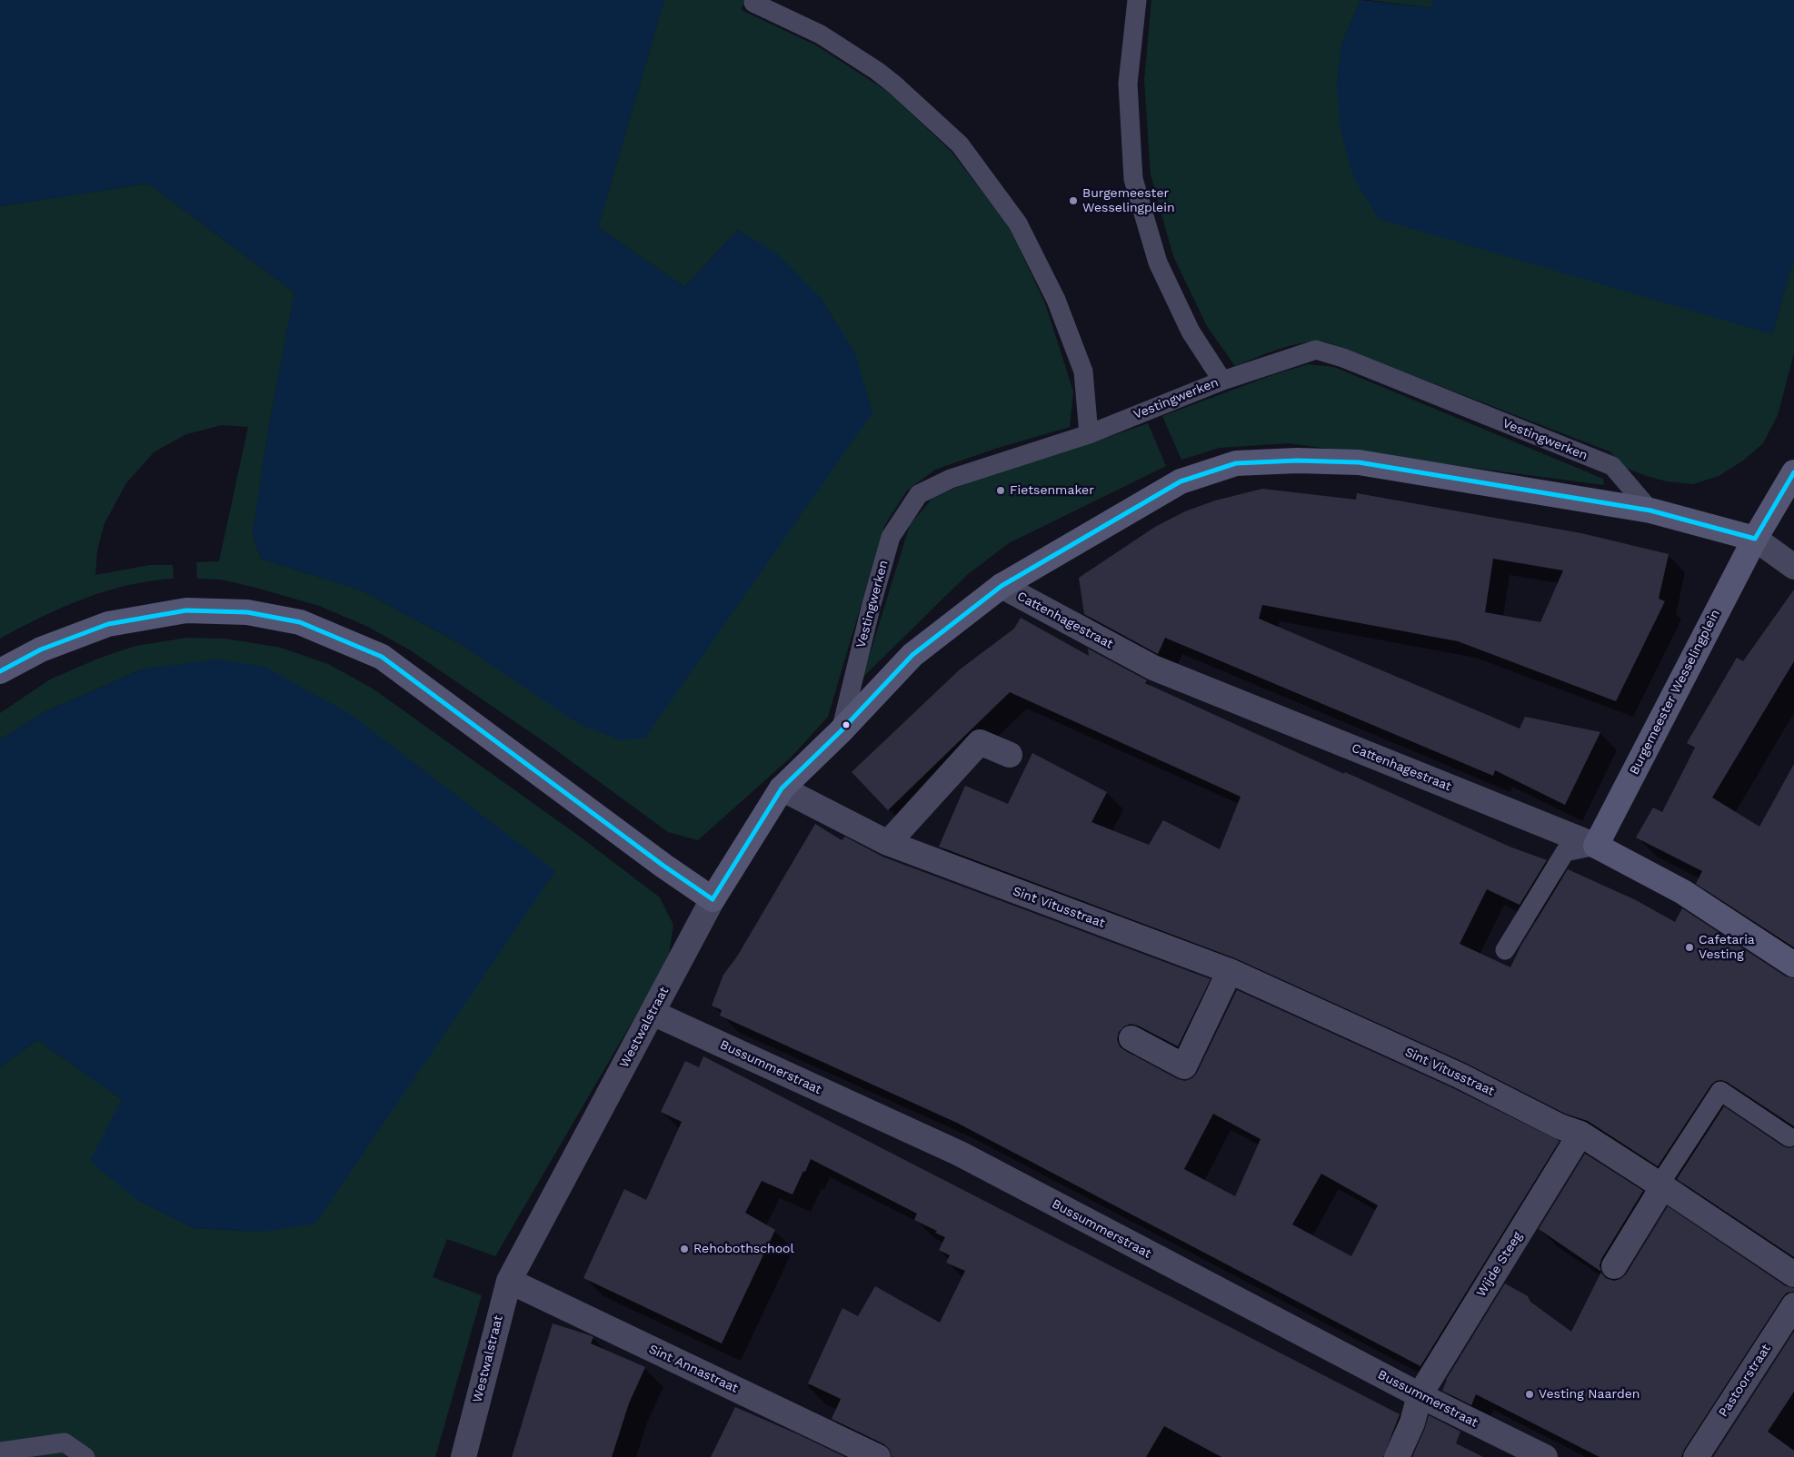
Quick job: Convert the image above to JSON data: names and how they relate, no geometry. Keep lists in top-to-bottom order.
{
  "streets": {
    "street": [
      "Cattenhagestraat",
      "Burgemeester Wesselingplein",
      "Sint Vitusstraat",
      "Westwalstraat",
      "Bussummerstraat",
      "Wijde Steeg",
      "Sint Annastraat",
      "Pastoorstraat"
    ],
    "lane": ["Vestingwerken"]
  },
  "crossings": [
    ["Vestingwerken", "Westwalstraat"],
    ["Cattenhagestraat", "Burgemeester Wesselingplein"],
    ["Cattenhagestraat", "Westwalstraat"],
    ["Sint Vitusstraat", "Westwalstraat"],
    ["Sint Vitusstraat", "Wijde Steeg"],
    ["Westwalstraat", "Bussummerstraat"],
    ["Westwalstraat", "Sint Annastraat"],
    ["Bussummerstraat", "Wijde Steeg"]
  ],
  "places": [
    "Burgemeester Wesselingplein",
    "Fietsenmaker",
    "Cafetaria Vesting",
    "Rehobothschool",
    "Vesting Naarden"
  ]
}
